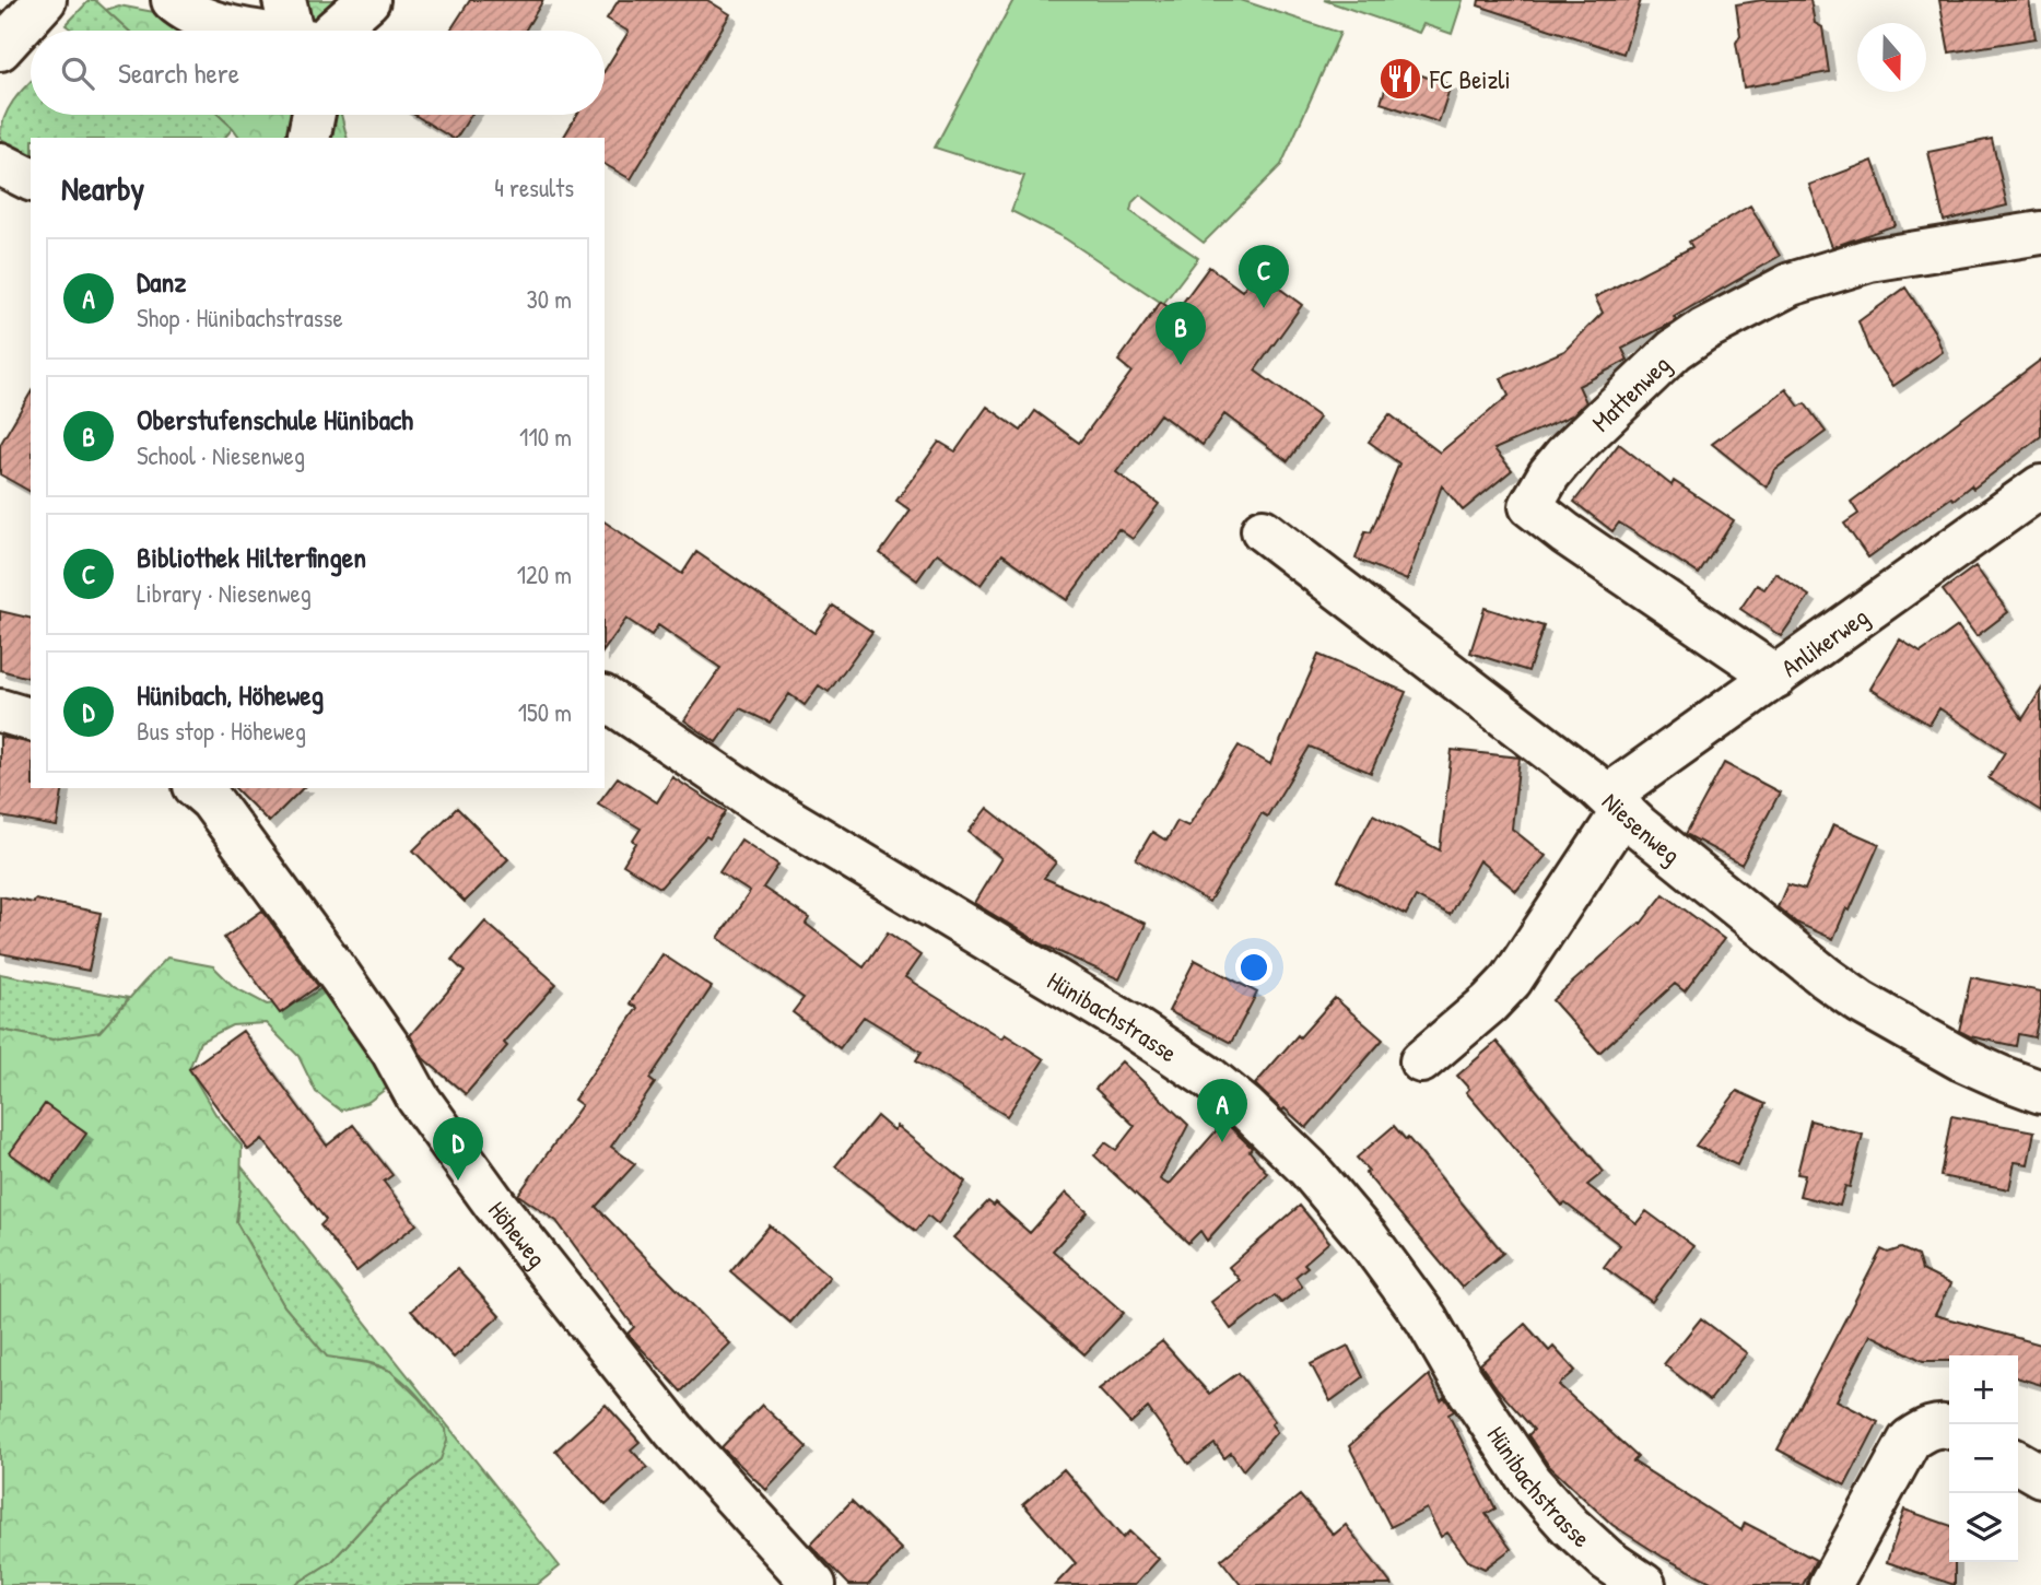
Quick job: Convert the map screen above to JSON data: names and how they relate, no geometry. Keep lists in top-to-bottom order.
{
  "streets": {
    "street": [
      "Mattenweg",
      "Anlikerweg",
      "Niesenweg",
      "Hünibachstrasse",
      "Höheweg"
    ]
  },
  "crossings": [
    ["Mattenweg", "Anlikerweg"],
    ["Anlikerweg", "Niesenweg"]
  ],
  "places": {
    "restaurant": ["FC Beizli"]
  },
  "north": "bottom",
  "page": {
    "search": "Search here",
    "heading": ["Nearby", "4 results"],
    "list": [
      {
        "mark": "A",
        "name": "Danz",
        "note": "Shop · Hünibachstrasse",
        "value": "30 m"
      },
      {
        "mark": "B",
        "name": "Oberstufenschule Hünibach",
        "note": "School · Niesenweg",
        "value": "110 m"
      },
      {
        "mark": "C",
        "name": "Bibliothek Hilterfingen",
        "note": "Library · Niesenweg",
        "value": "120 m"
      },
      {
        "mark": "D",
        "name": "Hünibach, Höheweg",
        "note": "Bus stop · Höheweg",
        "value": "150 m"
      }
    ],
    "pins": [
      "C",
      "B",
      "A",
      "D"
    ],
    "map_buttons": ["+", "−"]
  }
}
